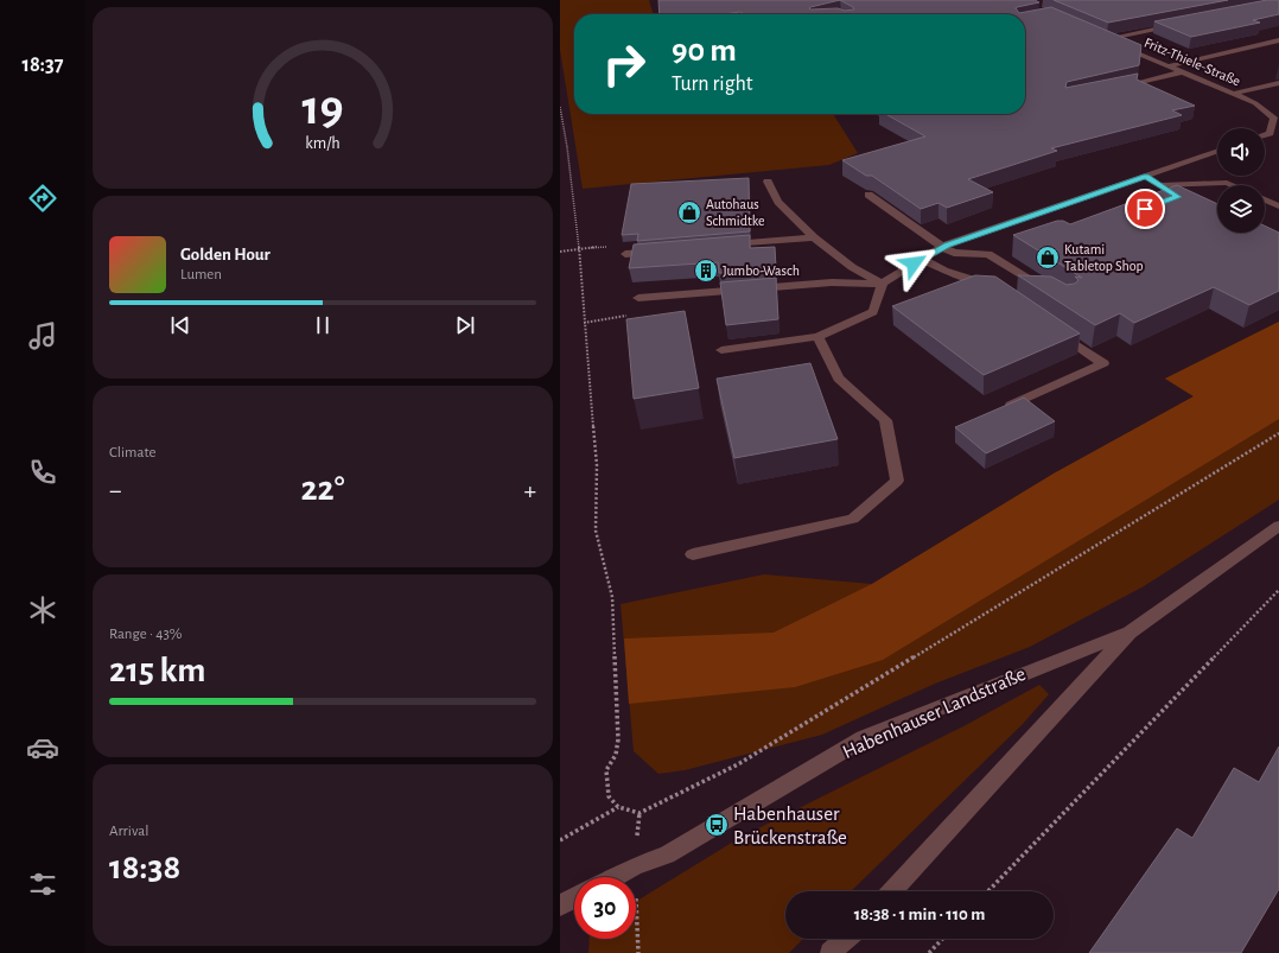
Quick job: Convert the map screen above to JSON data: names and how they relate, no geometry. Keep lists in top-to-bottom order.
{
  "streets": {
    "street": ["Fritz-Thiele-Straße", "Habenhauser Landstraße"]
  },
  "places": {
    "shop": ["Autohaus Schmidtke", "Kutami Tabletop Shop"],
    "building": ["Jumbo-Wasch"],
    "bus stop": ["Habenhauser Brückenstraße"]
  },
  "page": {
    "tabs": "18:37",
    "turn": ["90 m", "Turn right"],
    "song": ["Golden Hour", "Lumen"],
    "tile": [
      "Climate",
      ["Range · 43%", "215 km"],
      ["Arrival", "18:38"]
    ],
    "heat": ["−", "22°", "+"],
    "limit": "30",
    "trip": "18:38 · 1 min · 110 m",
    "gauge": ["19", "km/h"]
  }
}
